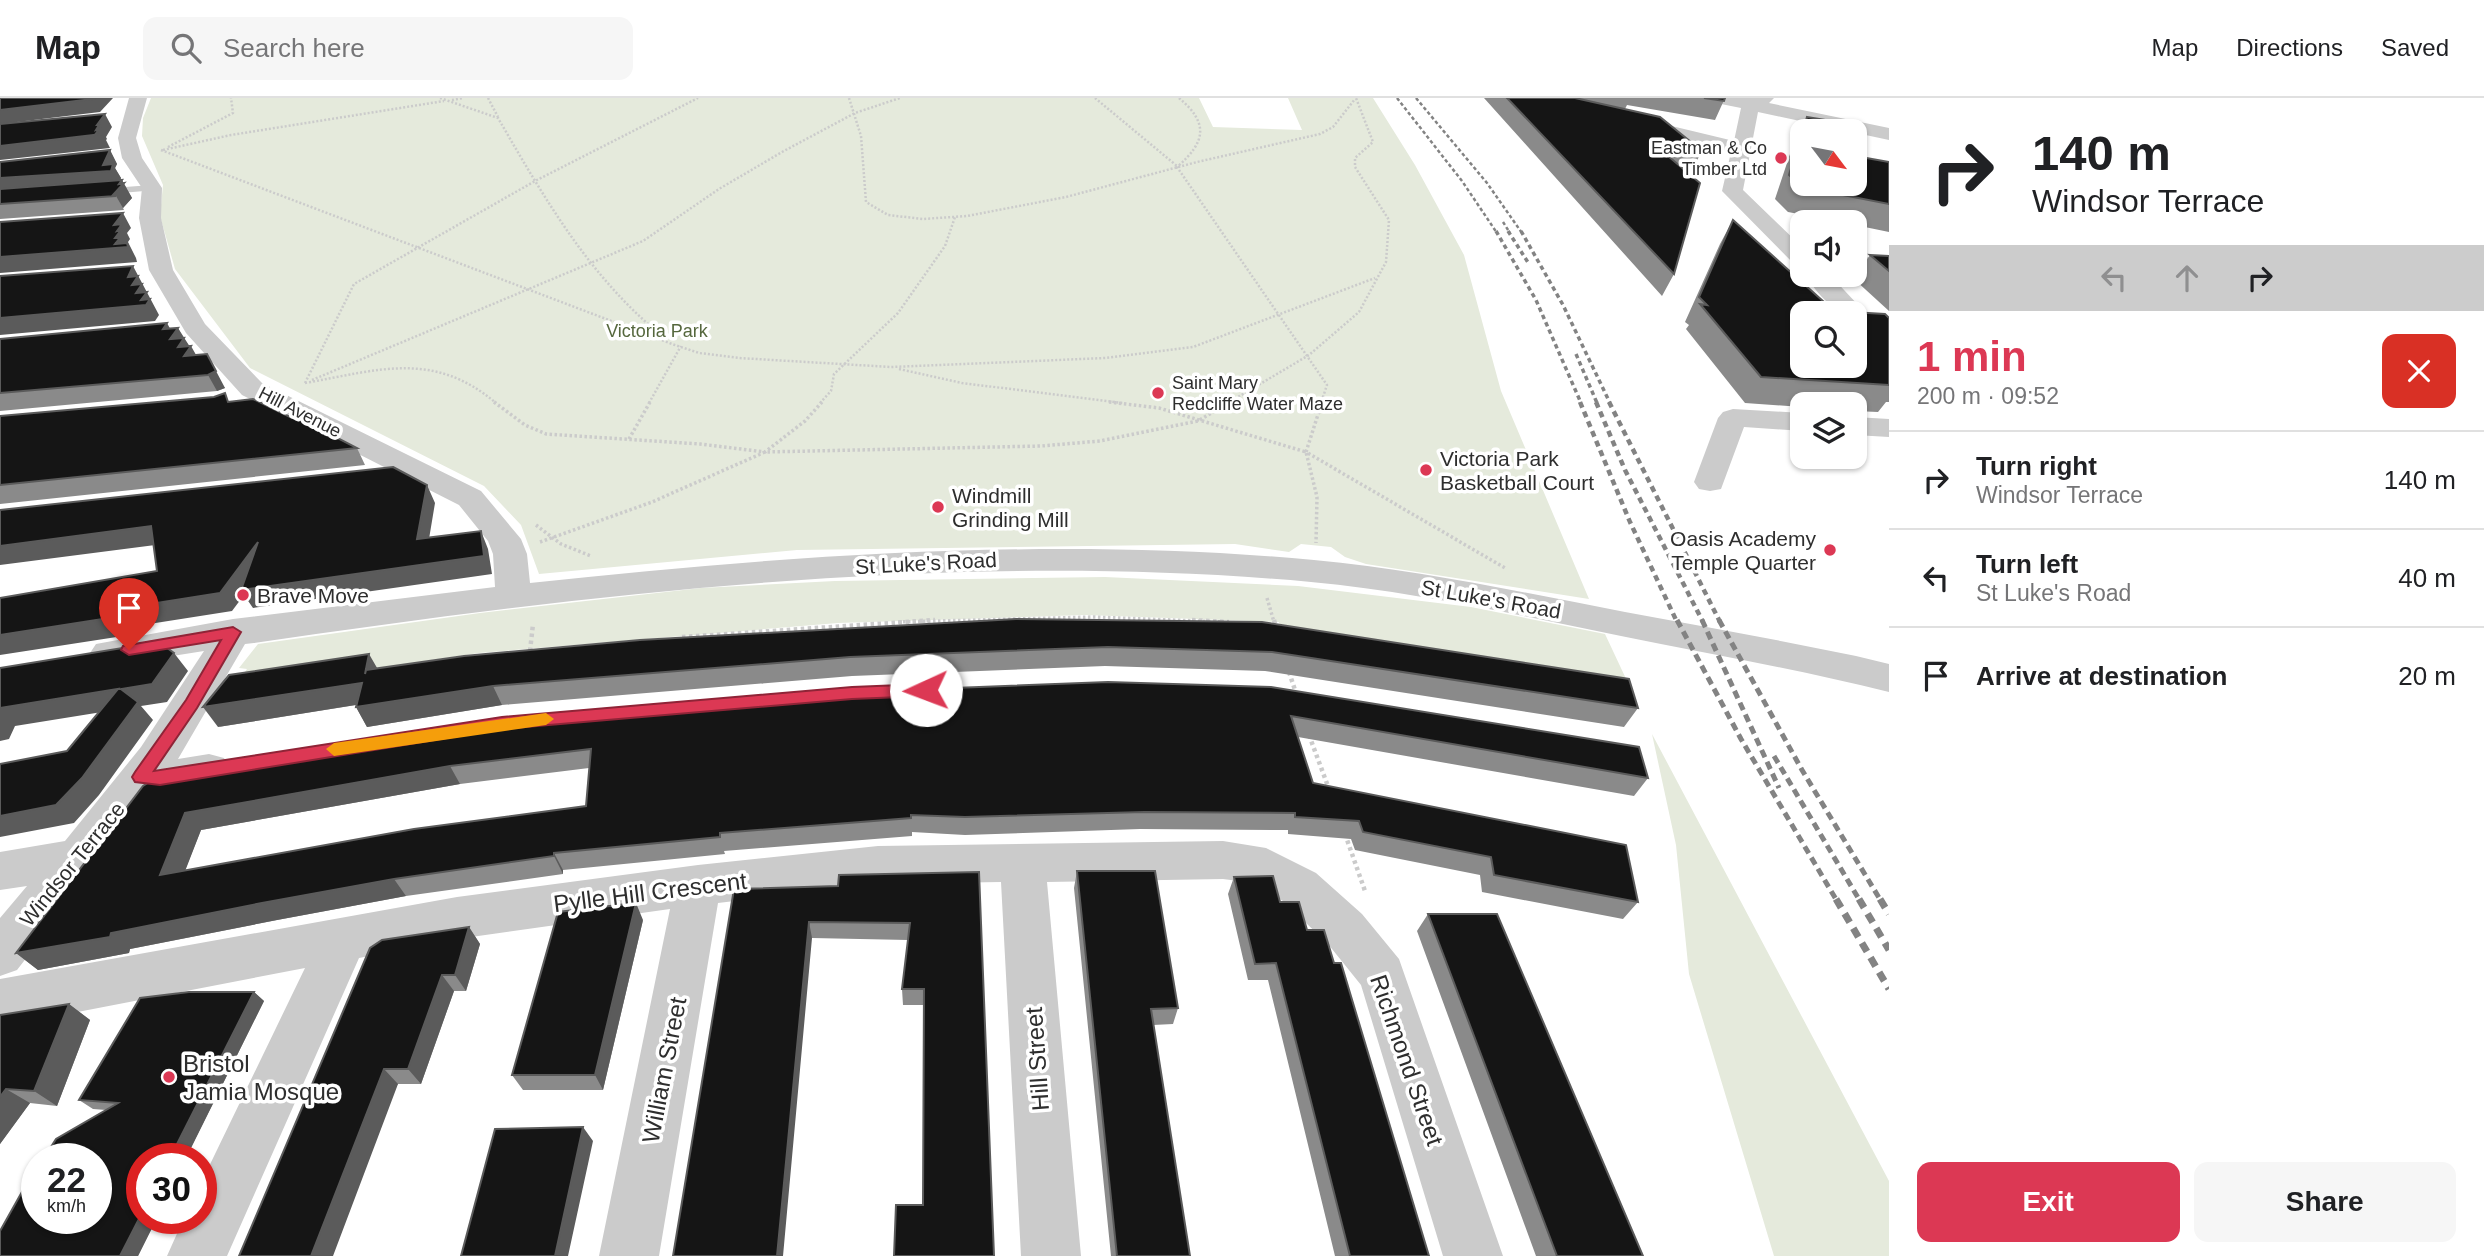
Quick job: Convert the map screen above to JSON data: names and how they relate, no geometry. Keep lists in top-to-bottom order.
{
  "streets": {
    "street": [
      "Hill Avenue",
      "St Luke's Road",
      "Windsor Terrace",
      "Pylle Hill Crescent",
      "Hill Street",
      "Richmond Street",
      "William Street"
    ]
  },
  "crossings": [
    ["Hill Avenue", "St Luke's Road"],
    ["St Luke's Road", "Windsor Terrace"],
    ["Pylle Hill Crescent", "Hill Street"],
    ["Pylle Hill Crescent", "Richmond Street"],
    ["Pylle Hill Crescent", "William Street"]
  ],
  "parks": ["Victoria Park"],
  "places": [
    "Eastman & Co Timber Ltd",
    "Saint Mary Redcliffe Water Maze",
    "Victoria Park Basketball Court",
    "Windmill Grinding Mill",
    "Oasis Academy Temple Quarter",
    "Brave Move",
    "Bristol Jamia Mosque"
  ],
  "north": "bottom right",
  "page": {
    "header": "Map",
    "search": "Search here",
    "nav": ["Map", "Directions", "Saved"],
    "turn": ["140 m", "Windsor Terrace"],
    "heading": ["1 min", "200 m · 09:52"],
    "list": [
      {
        "name": "Turn right",
        "note": "Windsor Terrace",
        "value": "140 m"
      },
      {
        "name": "Turn left",
        "note": "St Luke's Road",
        "value": "40 m"
      },
      {
        "name": "Arrive at destination",
        "value": "20 m"
      }
    ],
    "speed": "22 km/h",
    "limit": "30",
    "buttons": ["Exit", "Share"]
  }
}
